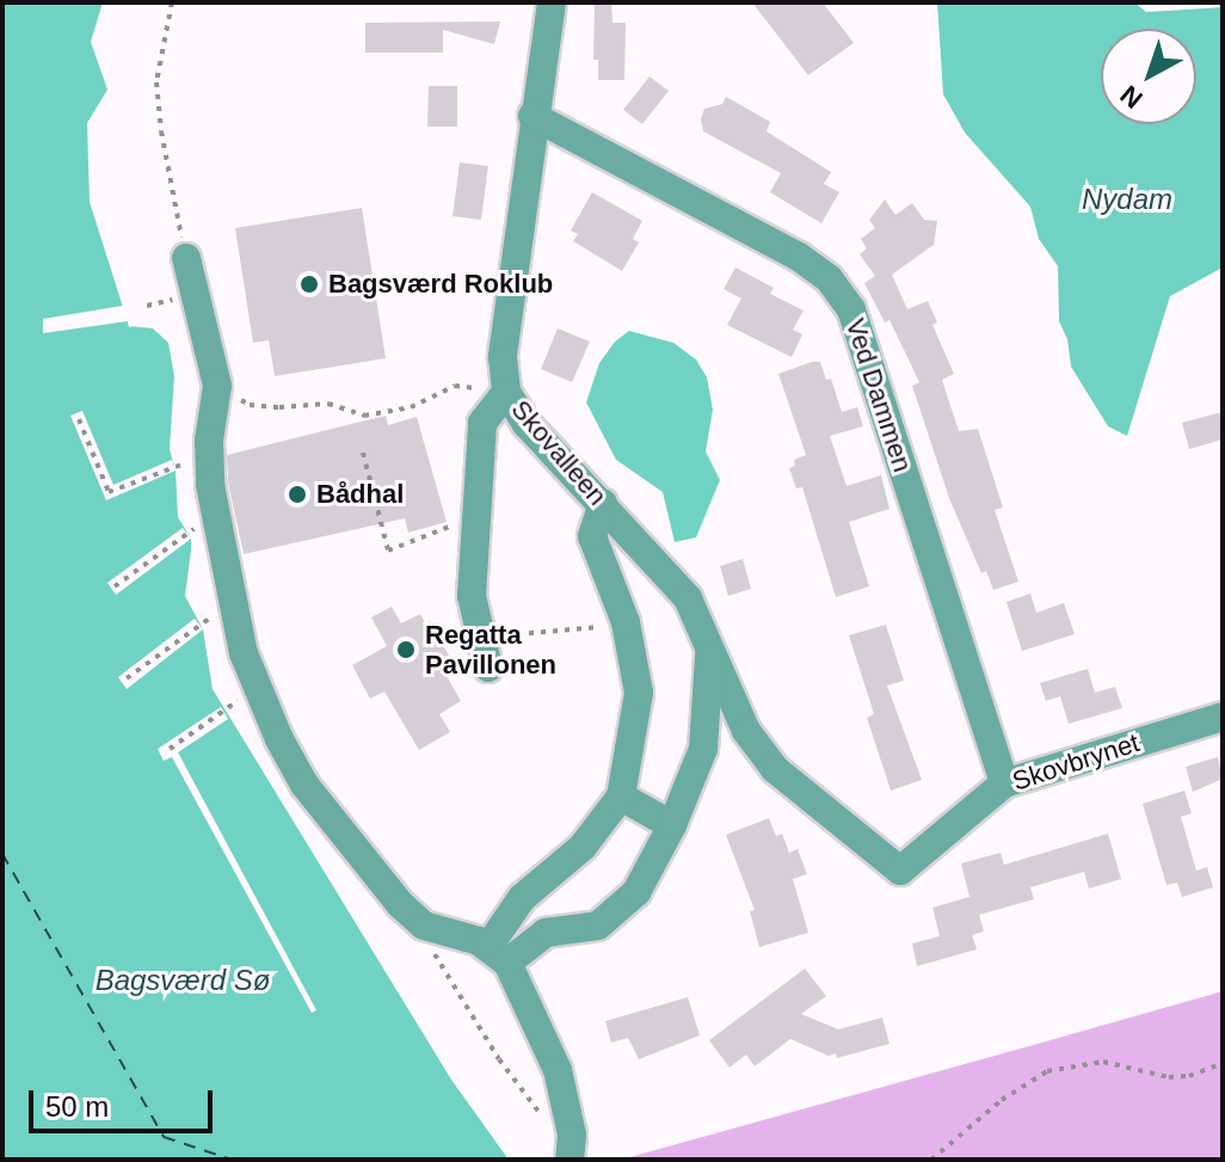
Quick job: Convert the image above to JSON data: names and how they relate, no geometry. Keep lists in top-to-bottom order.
{
  "streets": {
    "street": ["Ved Dammen", "Skovalleen", "Skovbrynet"]
  },
  "crossings": [
    ["Ved Dammen", "Skovalleen"],
    ["Ved Dammen", "Skovbrynet"],
    ["Skovalleen", "Skovbrynet"]
  ],
  "water": ["Nydam", "Bagsværd Sø"],
  "places": ["Bagsværd Roklub", "Bådhal", "Regatta Pavillonen"],
  "scale_bar": "50 m",
  "north": "bottom left"
}
